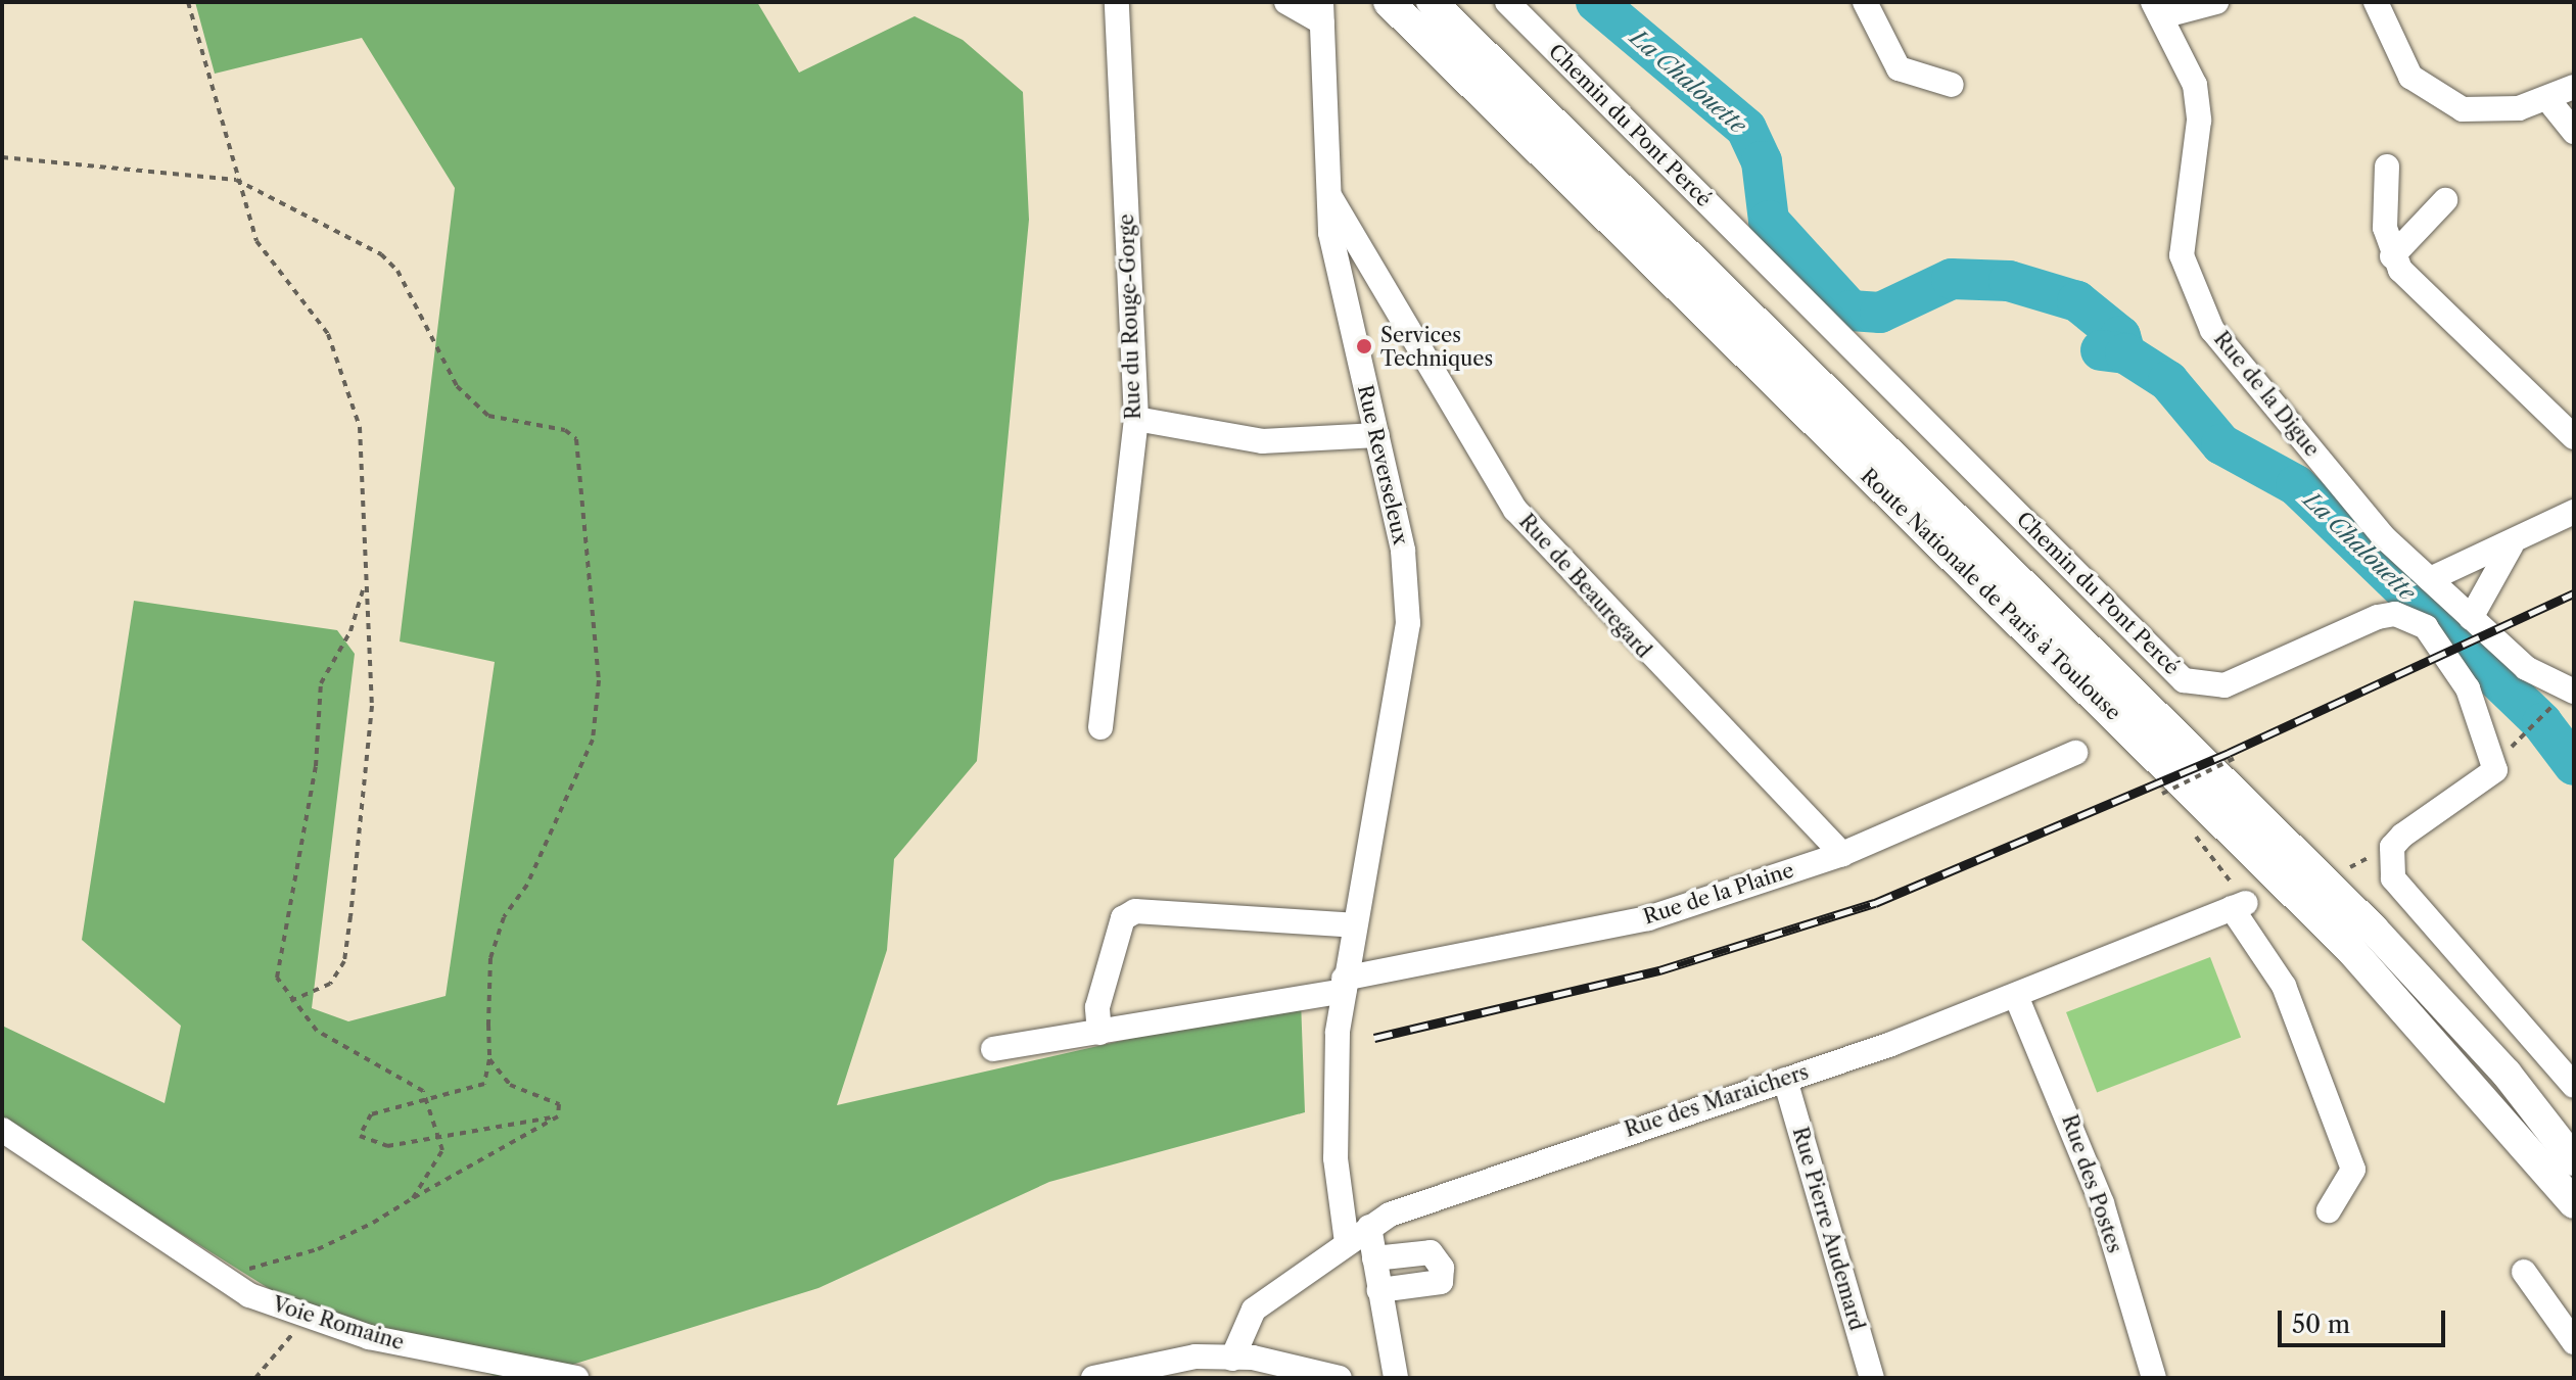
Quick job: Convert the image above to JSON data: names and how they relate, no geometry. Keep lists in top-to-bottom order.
{
  "streets": {
    "main road": ["Route Nationale de Paris à Toulouse"],
    "street": [
      "Chemin du Pont Percé",
      "Rue du Rouge-Gorge",
      "Rue de la Digue",
      "Rue Reverseleux",
      "Rue de Beauregard",
      "Rue de la Plaine",
      "Rue des Maraichers",
      "Rue des Postes",
      "Rue Pierre Audemard",
      "Voie Romaine"
    ]
  },
  "crossings": [
    ["Rue Reverseleux", "Rue de Beauregard"],
    ["Rue Reverseleux", "Rue de la Plaine"],
    ["Rue Reverseleux", "Rue des Maraichers"],
    ["Rue de Beauregard", "Rue de la Plaine"],
    ["Rue des Maraichers", "Rue des Postes"],
    ["Rue des Maraichers", "Rue Pierre Audemard"]
  ],
  "water": ["La Chalouette"],
  "places": ["Services Techniques"],
  "scale_bar": "50 m"
}
